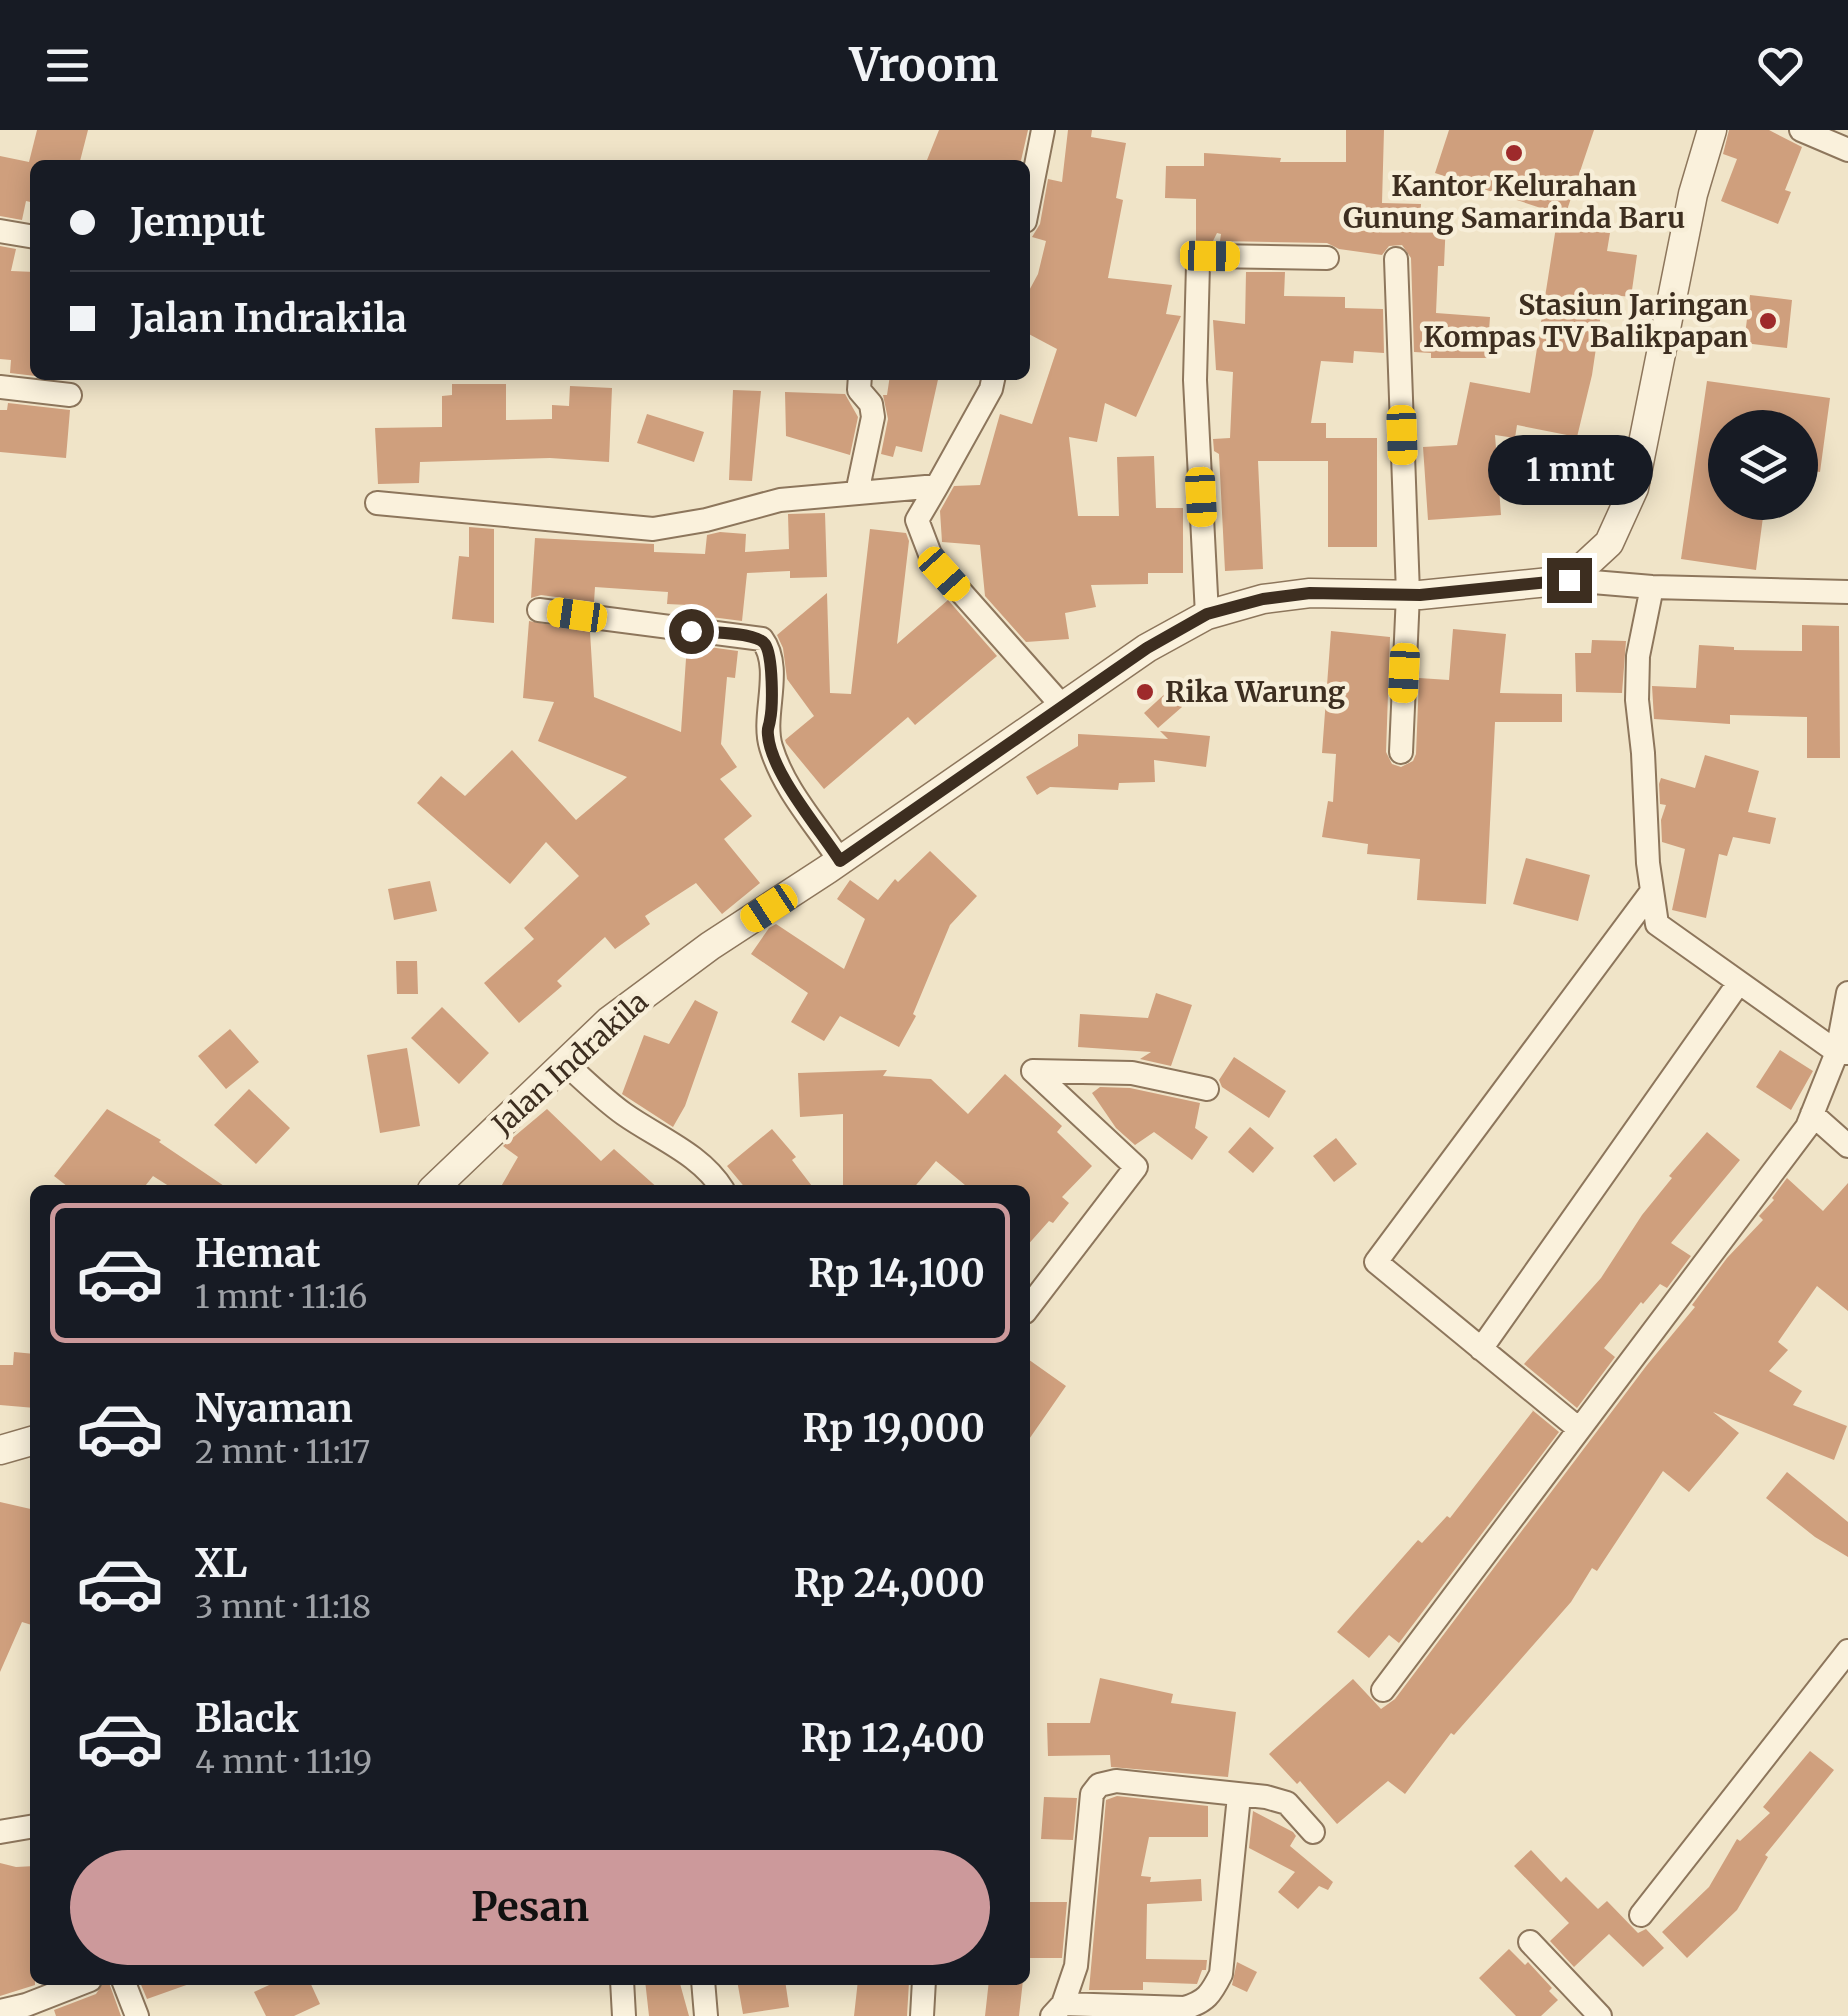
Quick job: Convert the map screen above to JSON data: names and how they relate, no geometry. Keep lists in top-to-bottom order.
{
  "streets": {
    "street": ["Jalan Indrakila"]
  },
  "places": ["Kantor Kelurahan Gunung Samarinda Baru", "Stasiun Jaringan Kompas TV Balikpapan", "Rika Warung"],
  "page": {
    "header": "Vroom",
    "banner": ["Jemput", "Jalan Indrakila"],
    "bubble": "1 mnt",
    "list": [
      {
        "name": "Hemat",
        "note": "1 mnt · 11:16",
        "value": "Rp 14,100"
      },
      {
        "name": "Nyaman",
        "note": "2 mnt · 11:17",
        "value": "Rp 19,000"
      },
      {
        "name": "XL",
        "note": "3 mnt · 11:18",
        "value": "Rp 24,000"
      },
      {
        "name": "Black",
        "note": "4 mnt · 11:19",
        "value": "Rp 12,400"
      }
    ],
    "buttons": "Pesan"
  }
}
